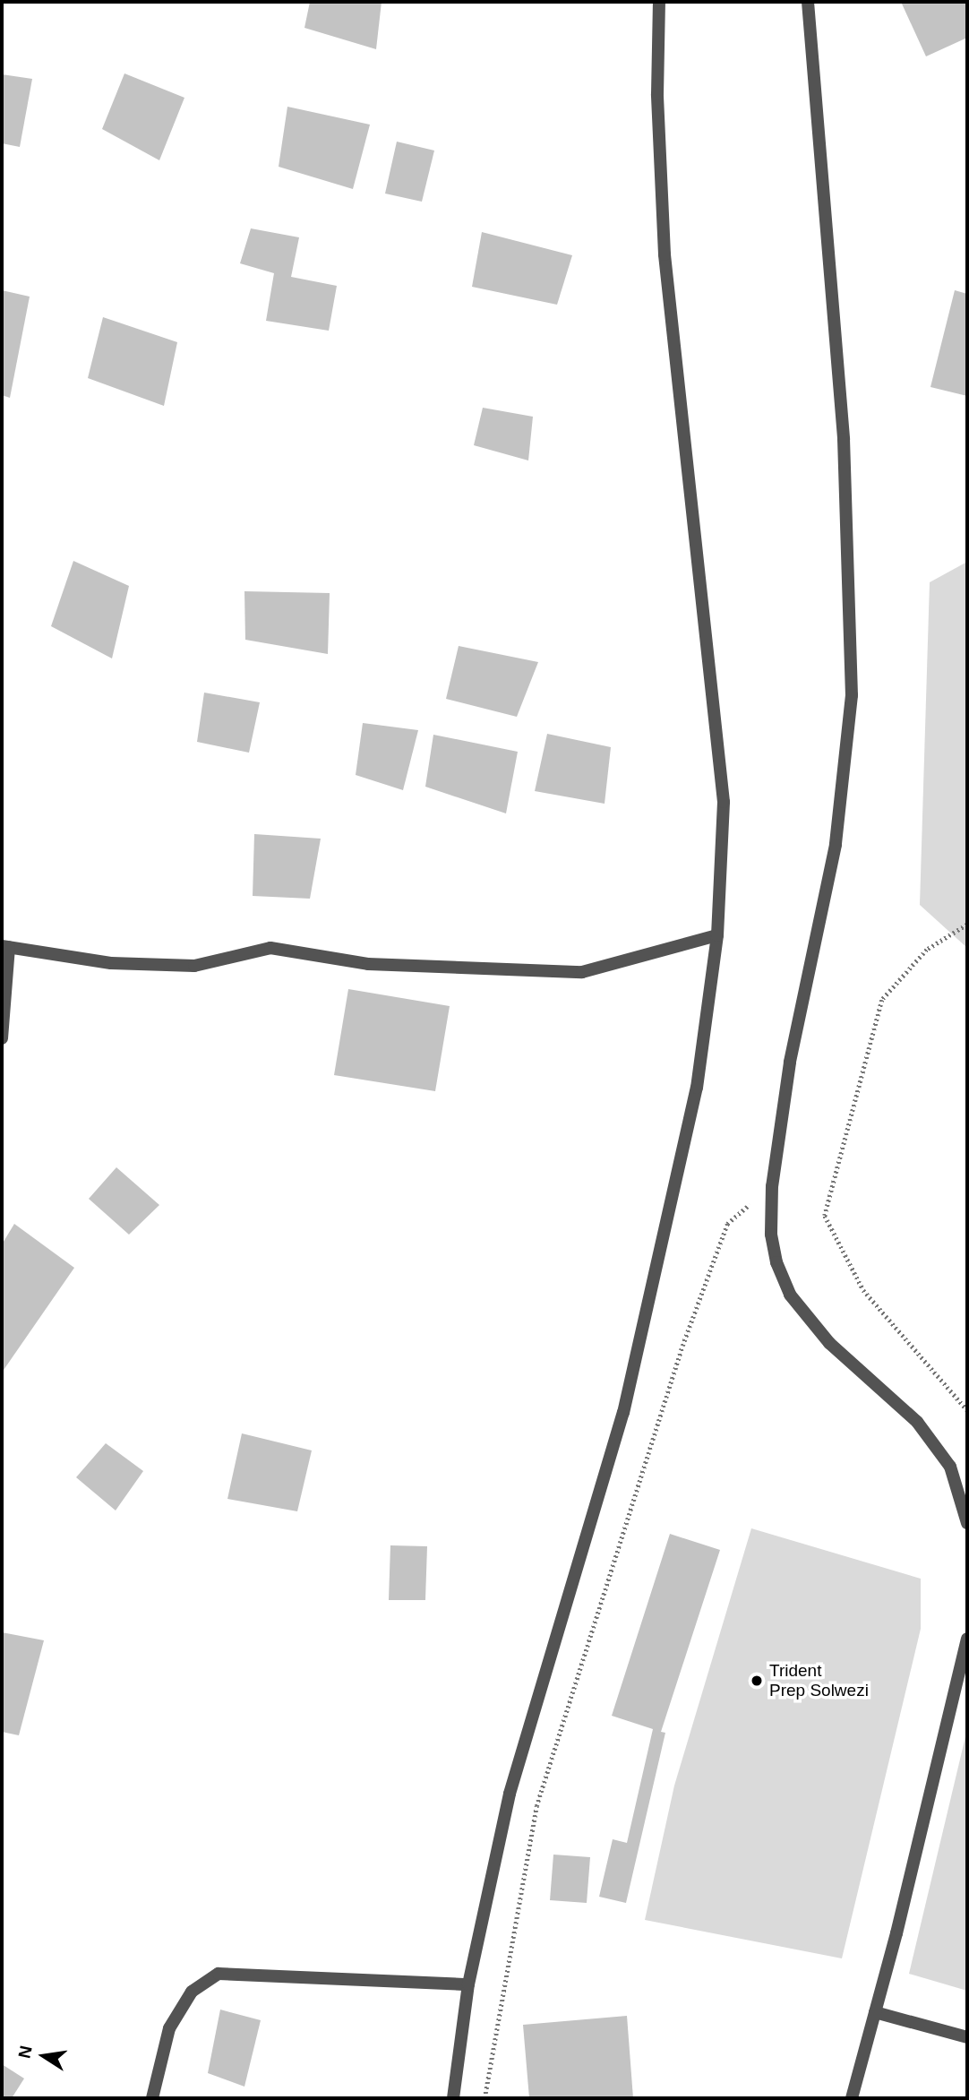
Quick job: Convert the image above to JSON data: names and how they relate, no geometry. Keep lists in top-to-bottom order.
{
  "places": ["Trident Prep Solwezi"],
  "north": "left"
}
